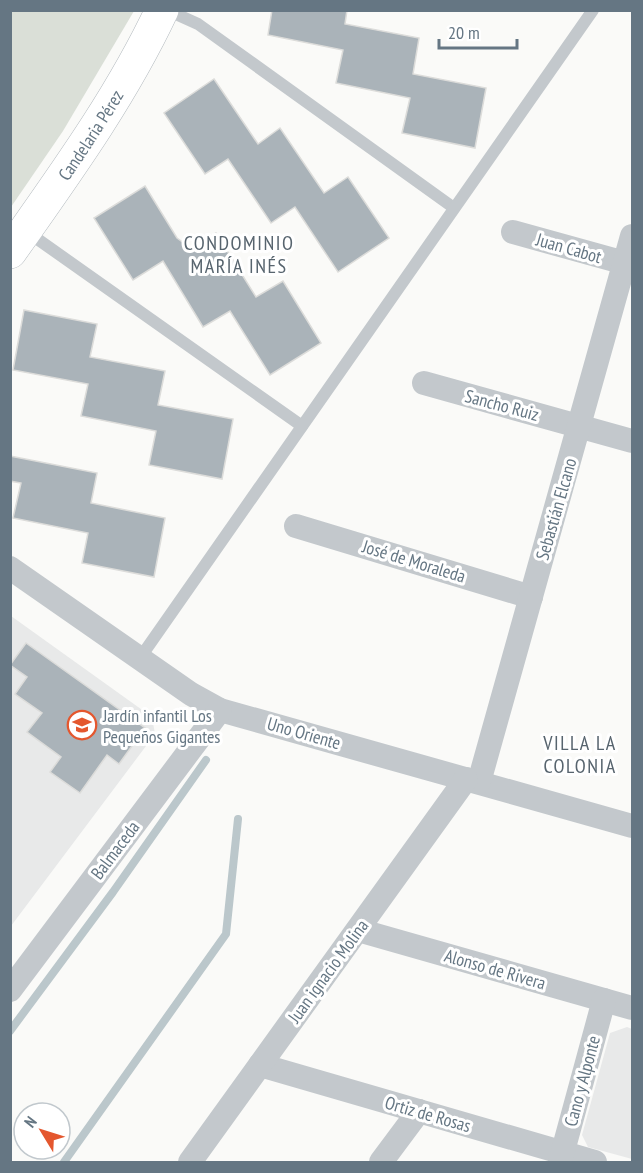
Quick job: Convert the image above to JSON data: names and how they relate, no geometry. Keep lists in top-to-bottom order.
{
  "streets": {
    "street": [
      "Candelaria Pérez",
      "Juan Cabot",
      "Sancho Ruiz",
      "Sebastián Elcano",
      "José de Moraleda",
      "Uno Oriente",
      "Balmaceda",
      "Alonso de Rivera",
      "Juan ignacio Molina",
      "Cano y Alponte",
      "Ortiz de Rosas"
    ]
  },
  "crossings": [
    ["Juan Cabot", "Sebastián Elcano"],
    ["Sancho Ruiz", "Sebastián Elcano"],
    ["Sebastián Elcano", "José de Moraleda"],
    ["Sebastián Elcano", "Uno Oriente"],
    ["Sebastián Elcano", "Juan ignacio Molina"],
    ["Uno Oriente", "Balmaceda"],
    ["Uno Oriente", "Juan ignacio Molina"],
    ["Alonso de Rivera", "Juan ignacio Molina"],
    ["Alonso de Rivera", "Cano y Alponte"],
    ["Juan ignacio Molina", "Ortiz de Rosas"],
    ["Cano y Alponte", "Ortiz de Rosas"]
  ],
  "districts": ["CONDOMINIO MARÍA INÉS", "VILLA LA COLONIA"],
  "places": {
    "school or university": ["Jardín infantil Los Pequeños Gigantes"]
  },
  "scale_bar": "20 m",
  "north": "top left"
}
